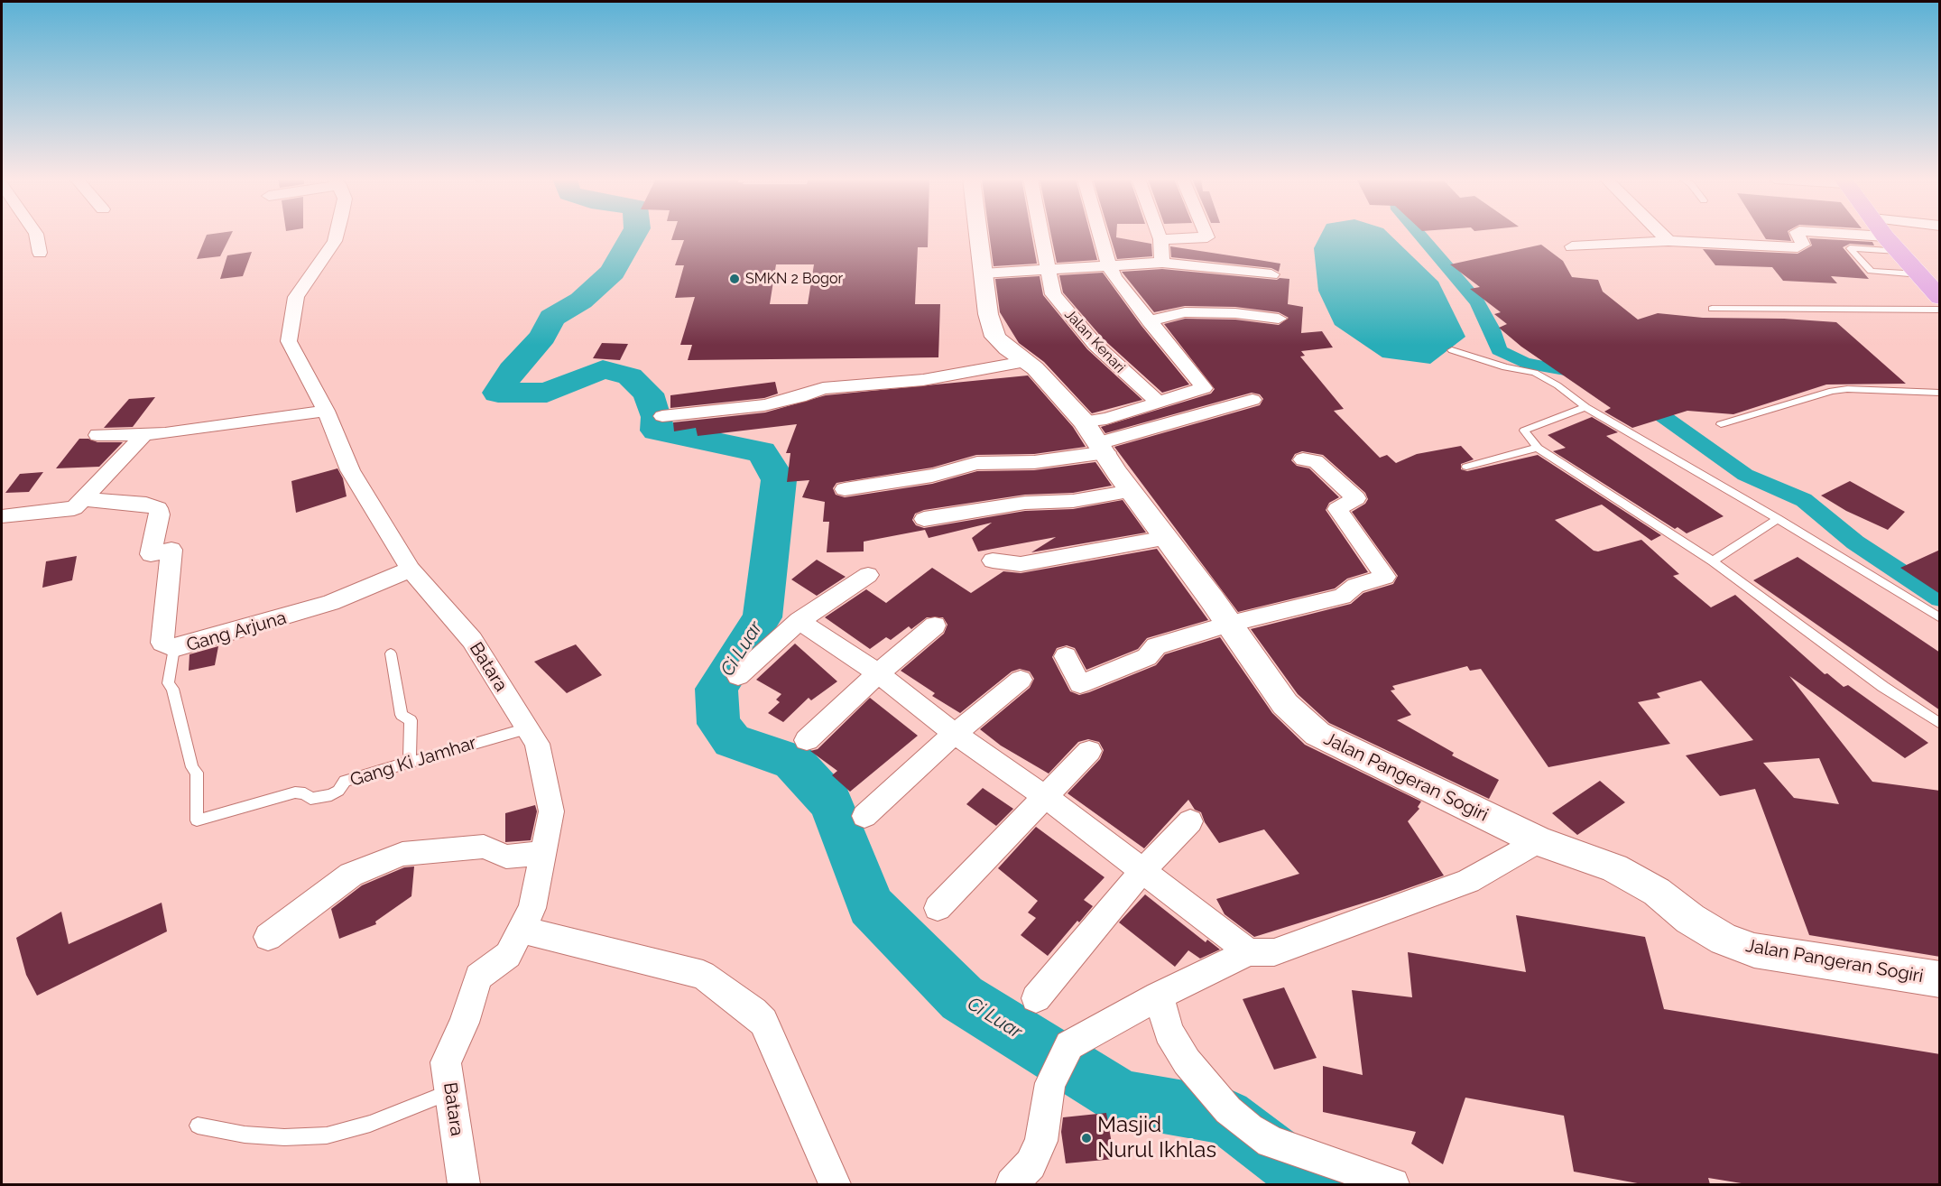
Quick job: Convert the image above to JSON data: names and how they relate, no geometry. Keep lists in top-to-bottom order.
{
  "streets": {
    "street": [
      "Jalan Kenari",
      "Gang Arjuna",
      "Batara",
      "Jalan Pangeran Sogiri"
    ],
    "lane": ["Gang Ki Jamhar"]
  },
  "crossings": [
    ["Gang Arjuna", "Batara"],
    ["Gang Arjuna", "Gang Ki Jamhar"],
    ["Batara", "Gang Ki Jamhar"]
  ],
  "water": ["Ci Luar"],
  "places": ["SMKN 2 Bogor", "Masjid Nurul Ikhlas"]
}
